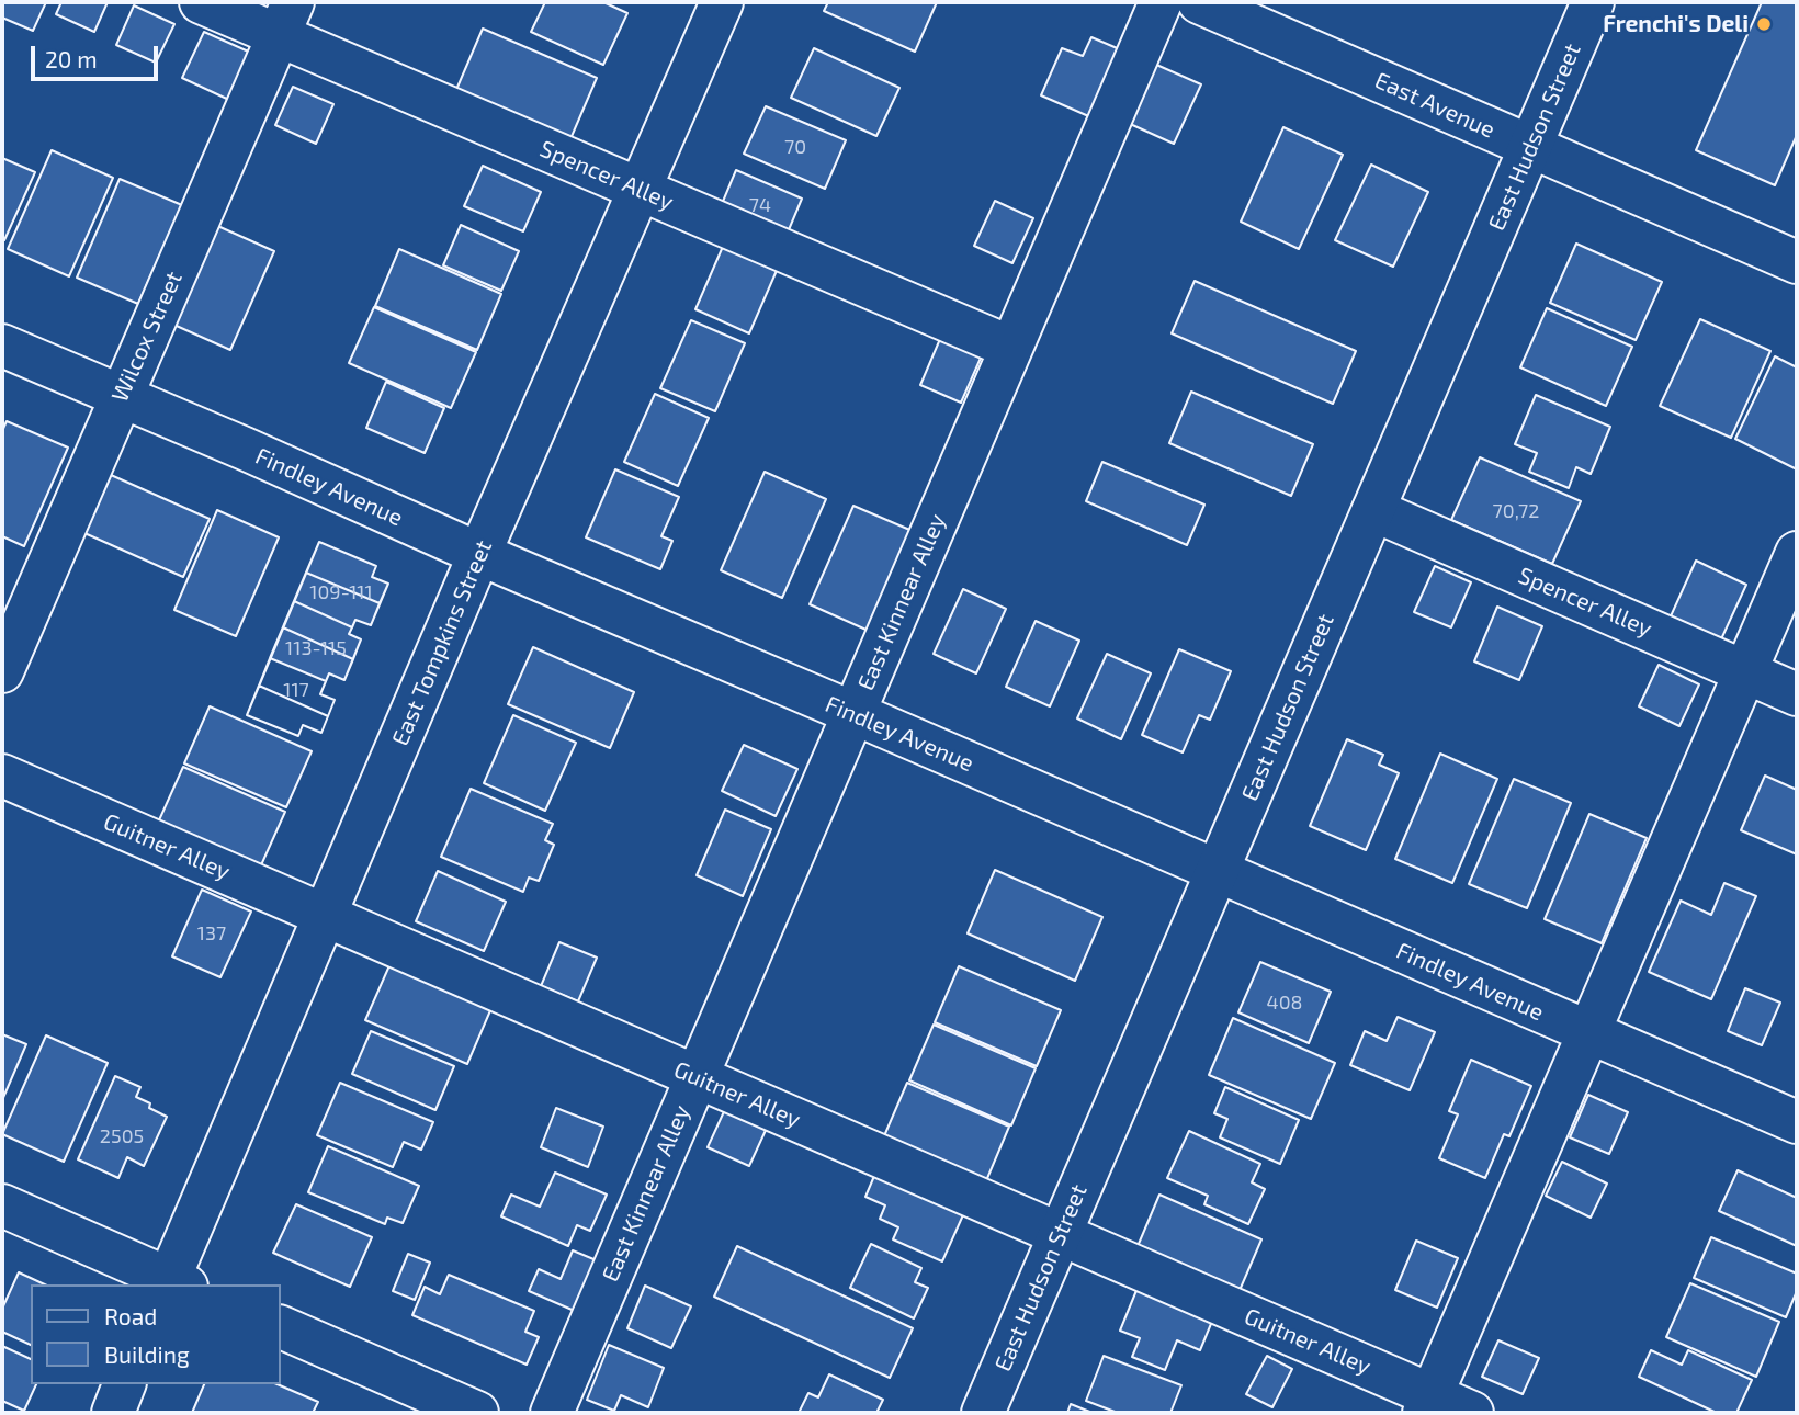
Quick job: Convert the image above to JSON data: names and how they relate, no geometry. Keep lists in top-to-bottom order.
{
  "streets": {
    "street": [
      "East Avenue",
      "East Hudson Street",
      "Spencer Alley",
      "Wilcox Street",
      "Findley Avenue",
      "East Kinnear Alley",
      "East Tompkins Street",
      "Guitner Alley"
    ]
  },
  "crossings": [
    ["East Avenue", "East Hudson Street"],
    ["East Hudson Street", "Spencer Alley"],
    ["East Hudson Street", "Findley Avenue"],
    ["East Hudson Street", "Guitner Alley"],
    ["Spencer Alley", "Wilcox Street"],
    ["Spencer Alley", "East Kinnear Alley"],
    ["Spencer Alley", "East Tompkins Street"],
    ["Wilcox Street", "Findley Avenue"],
    ["Findley Avenue", "East Kinnear Alley"],
    ["Findley Avenue", "East Tompkins Street"],
    ["East Kinnear Alley", "Guitner Alley"],
    ["East Tompkins Street", "Guitner Alley"]
  ],
  "places": ["Frenchi's Deli"],
  "house_numbers": [
    "70",
    "74",
    "70,72",
    "109-111",
    "113-115",
    "117",
    "137",
    "408",
    "2505"
  ],
  "legend": ["Road", "Building"],
  "scale_bar": "20 m"
}
